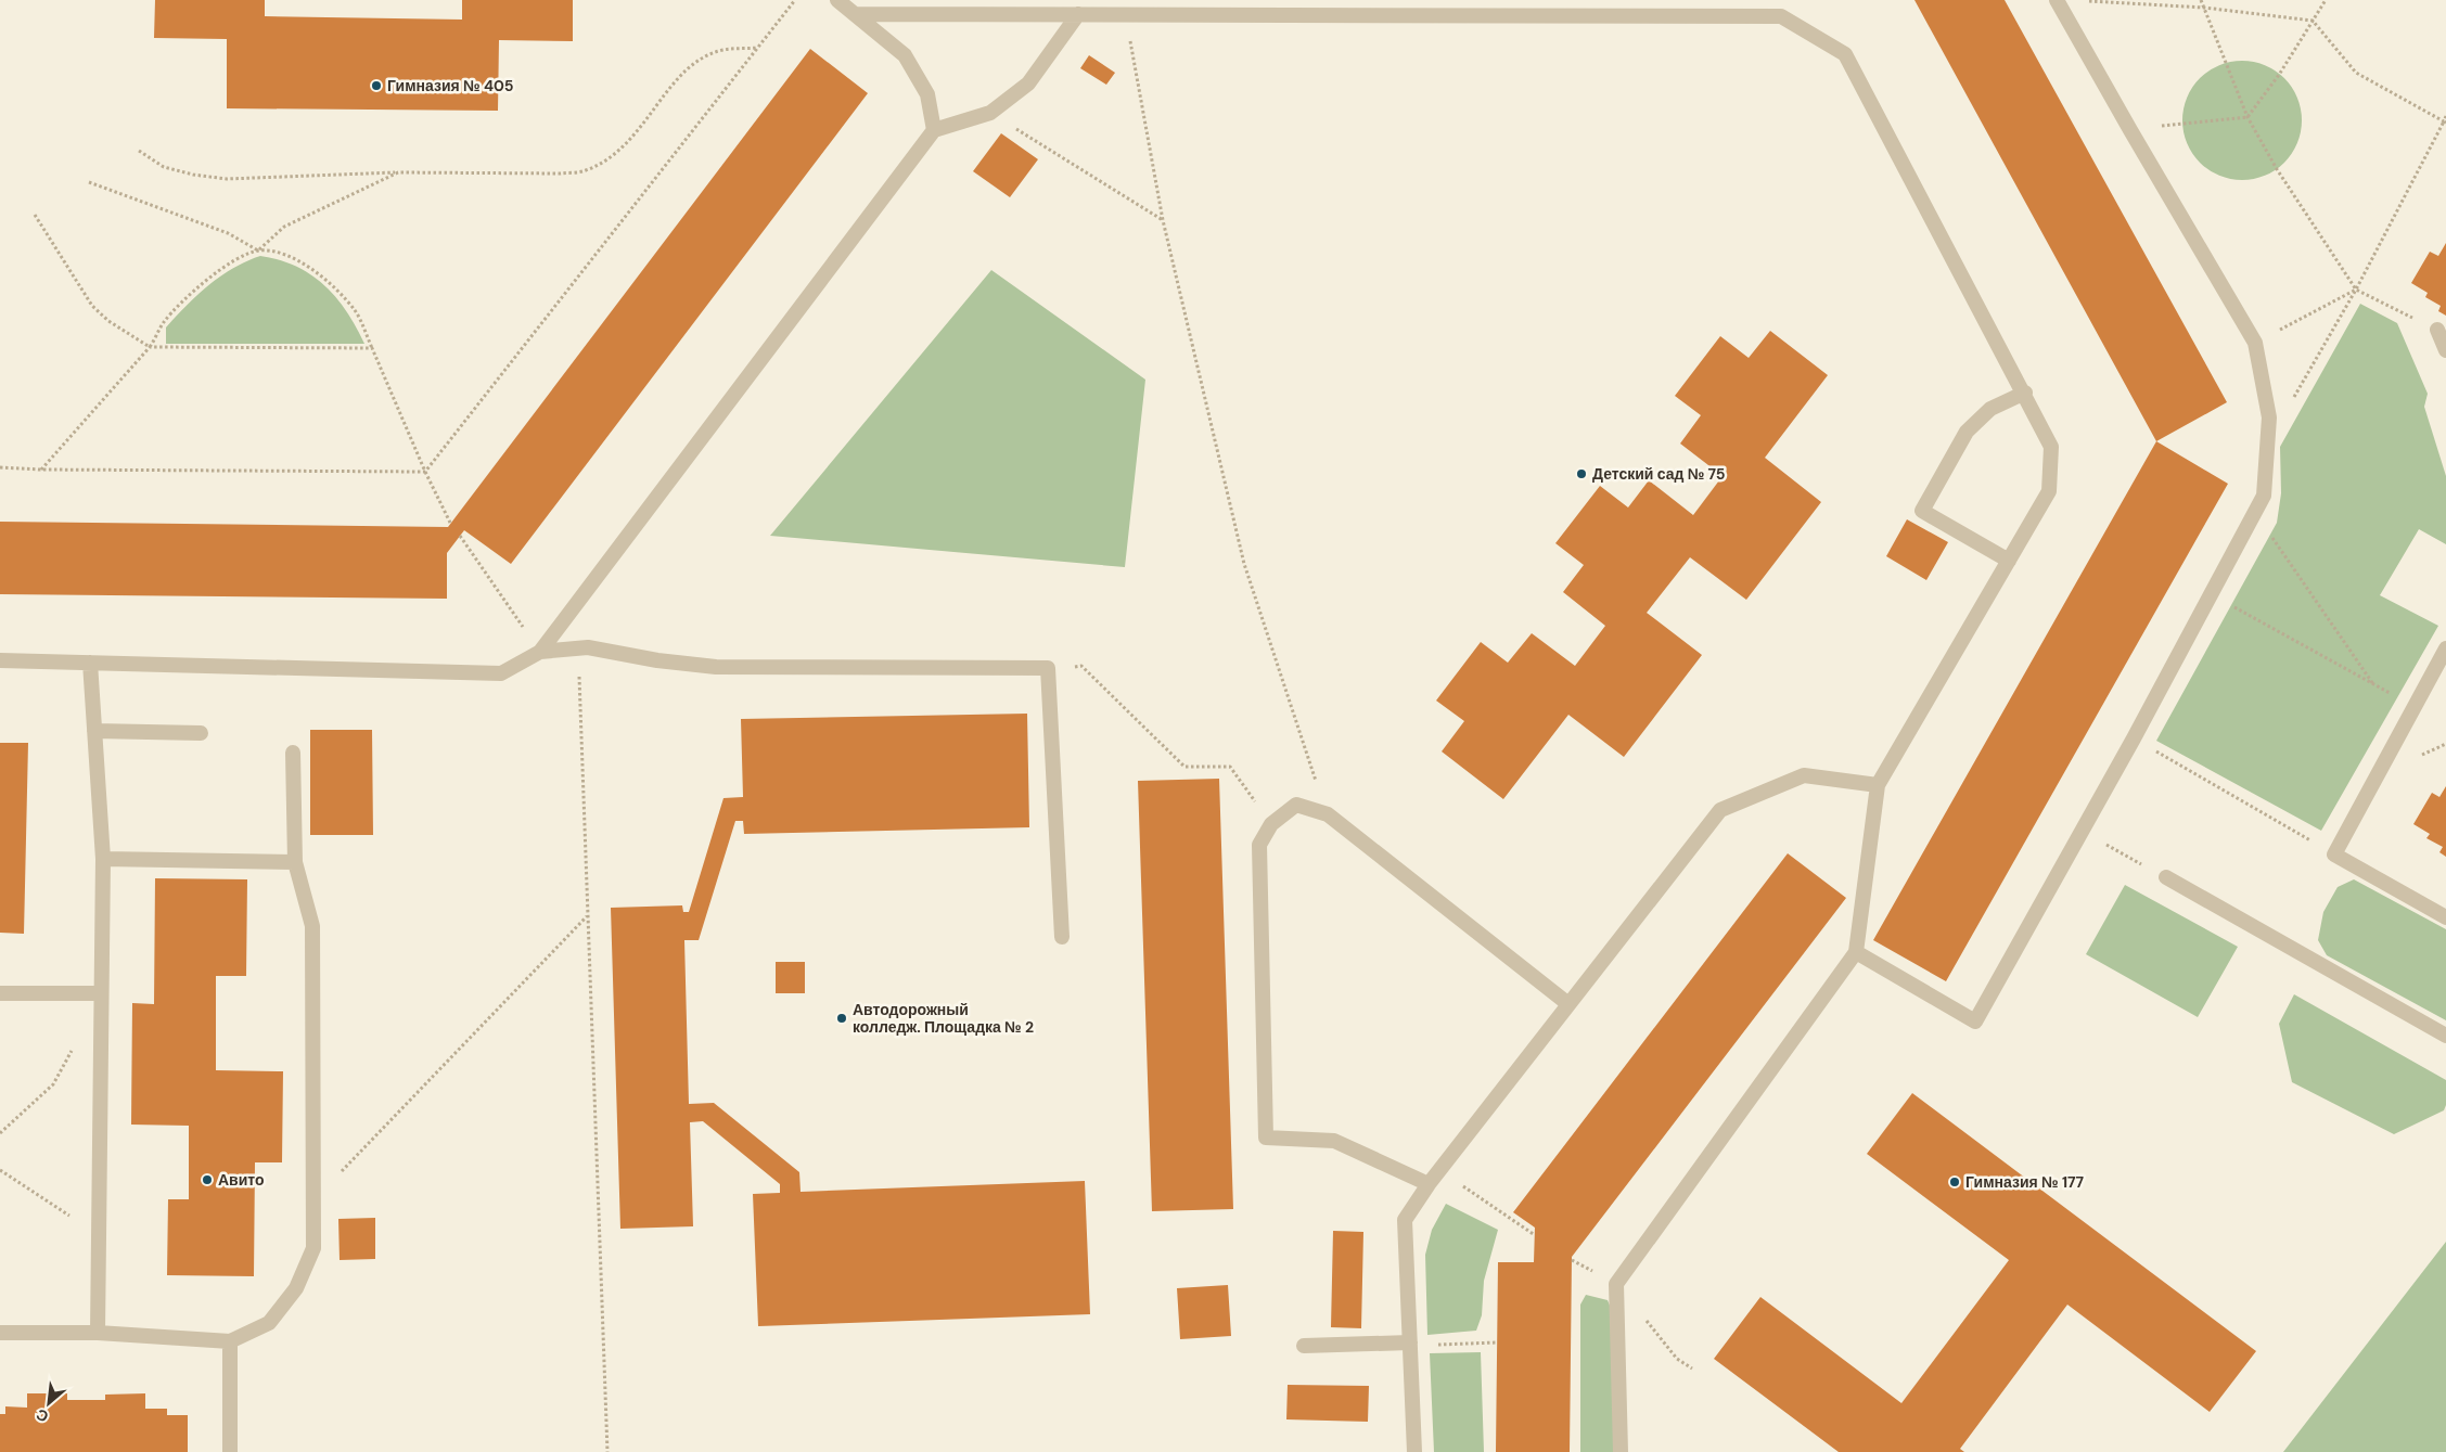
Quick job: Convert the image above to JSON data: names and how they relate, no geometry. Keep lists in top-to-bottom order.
{
  "places": [
    "Гимназия № 405",
    "Детский сад № 75",
    "Автодорожный колледж. Площадка № 2",
    "Авито",
    "Гимназия № 177"
  ],
  "north": "bottom left"
}
